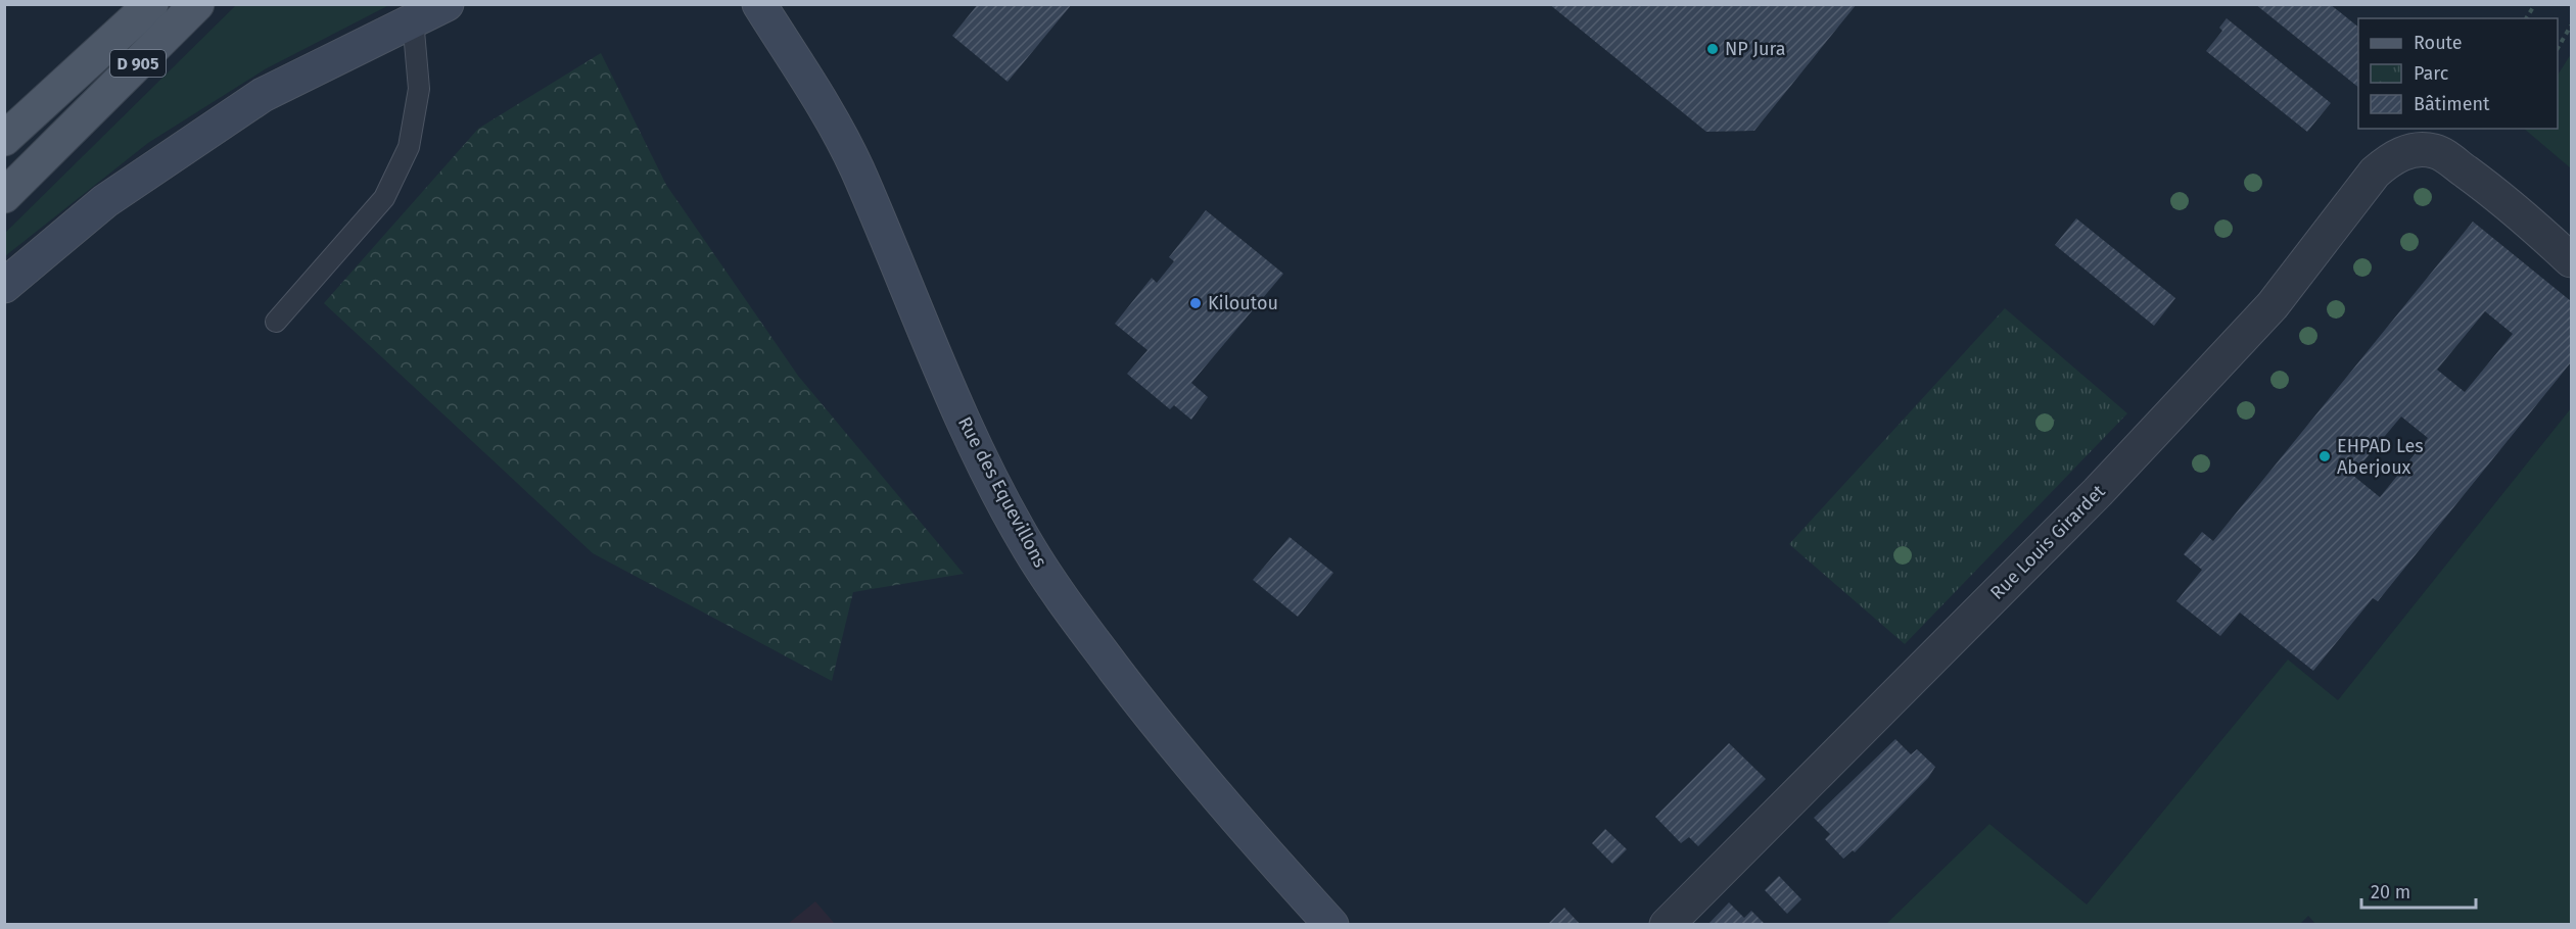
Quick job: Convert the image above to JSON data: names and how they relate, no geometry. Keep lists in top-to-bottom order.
{
  "streets": {
    "main road": ["D 905"],
    "street": ["Rue des Equevillons", "Rue Louis Girardet"]
  },
  "places": ["NP Jura", "Kiloutou", "EHPAD Les Aberjoux"],
  "legend": ["Route", "Parc", "Bâtiment"],
  "scale_bar": "20 m"
}
